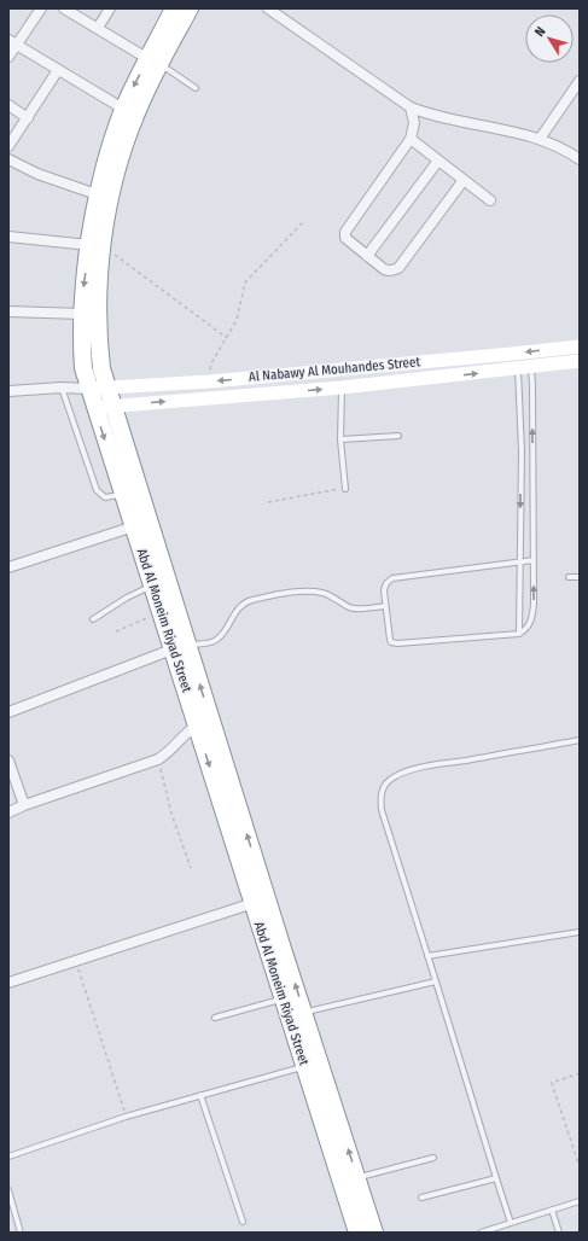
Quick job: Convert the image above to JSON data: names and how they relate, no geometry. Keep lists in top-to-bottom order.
{
  "streets": {
    "highway": ["Abd Al Moneim Riyad Street"],
    "street": ["Al Nabawy Al Mouhandes Street"]
  },
  "crossings": [
    ["Al Nabawy Al Mouhandes Street", "Abd Al Moneim Riyad Street"]
  ],
  "north": "top left"
}
